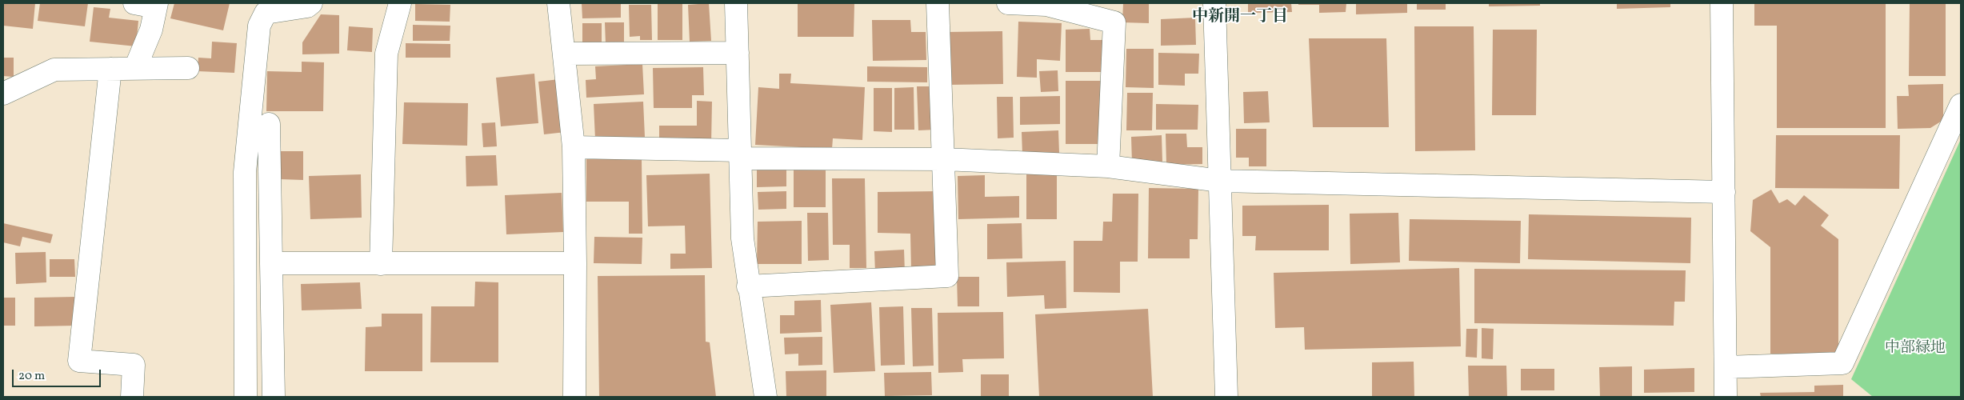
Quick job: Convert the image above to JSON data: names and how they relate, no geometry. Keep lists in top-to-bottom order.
{
  "districts": ["中新開一丁目"],
  "parks": ["中部緑地"],
  "scale_bar": "20 m"
}
